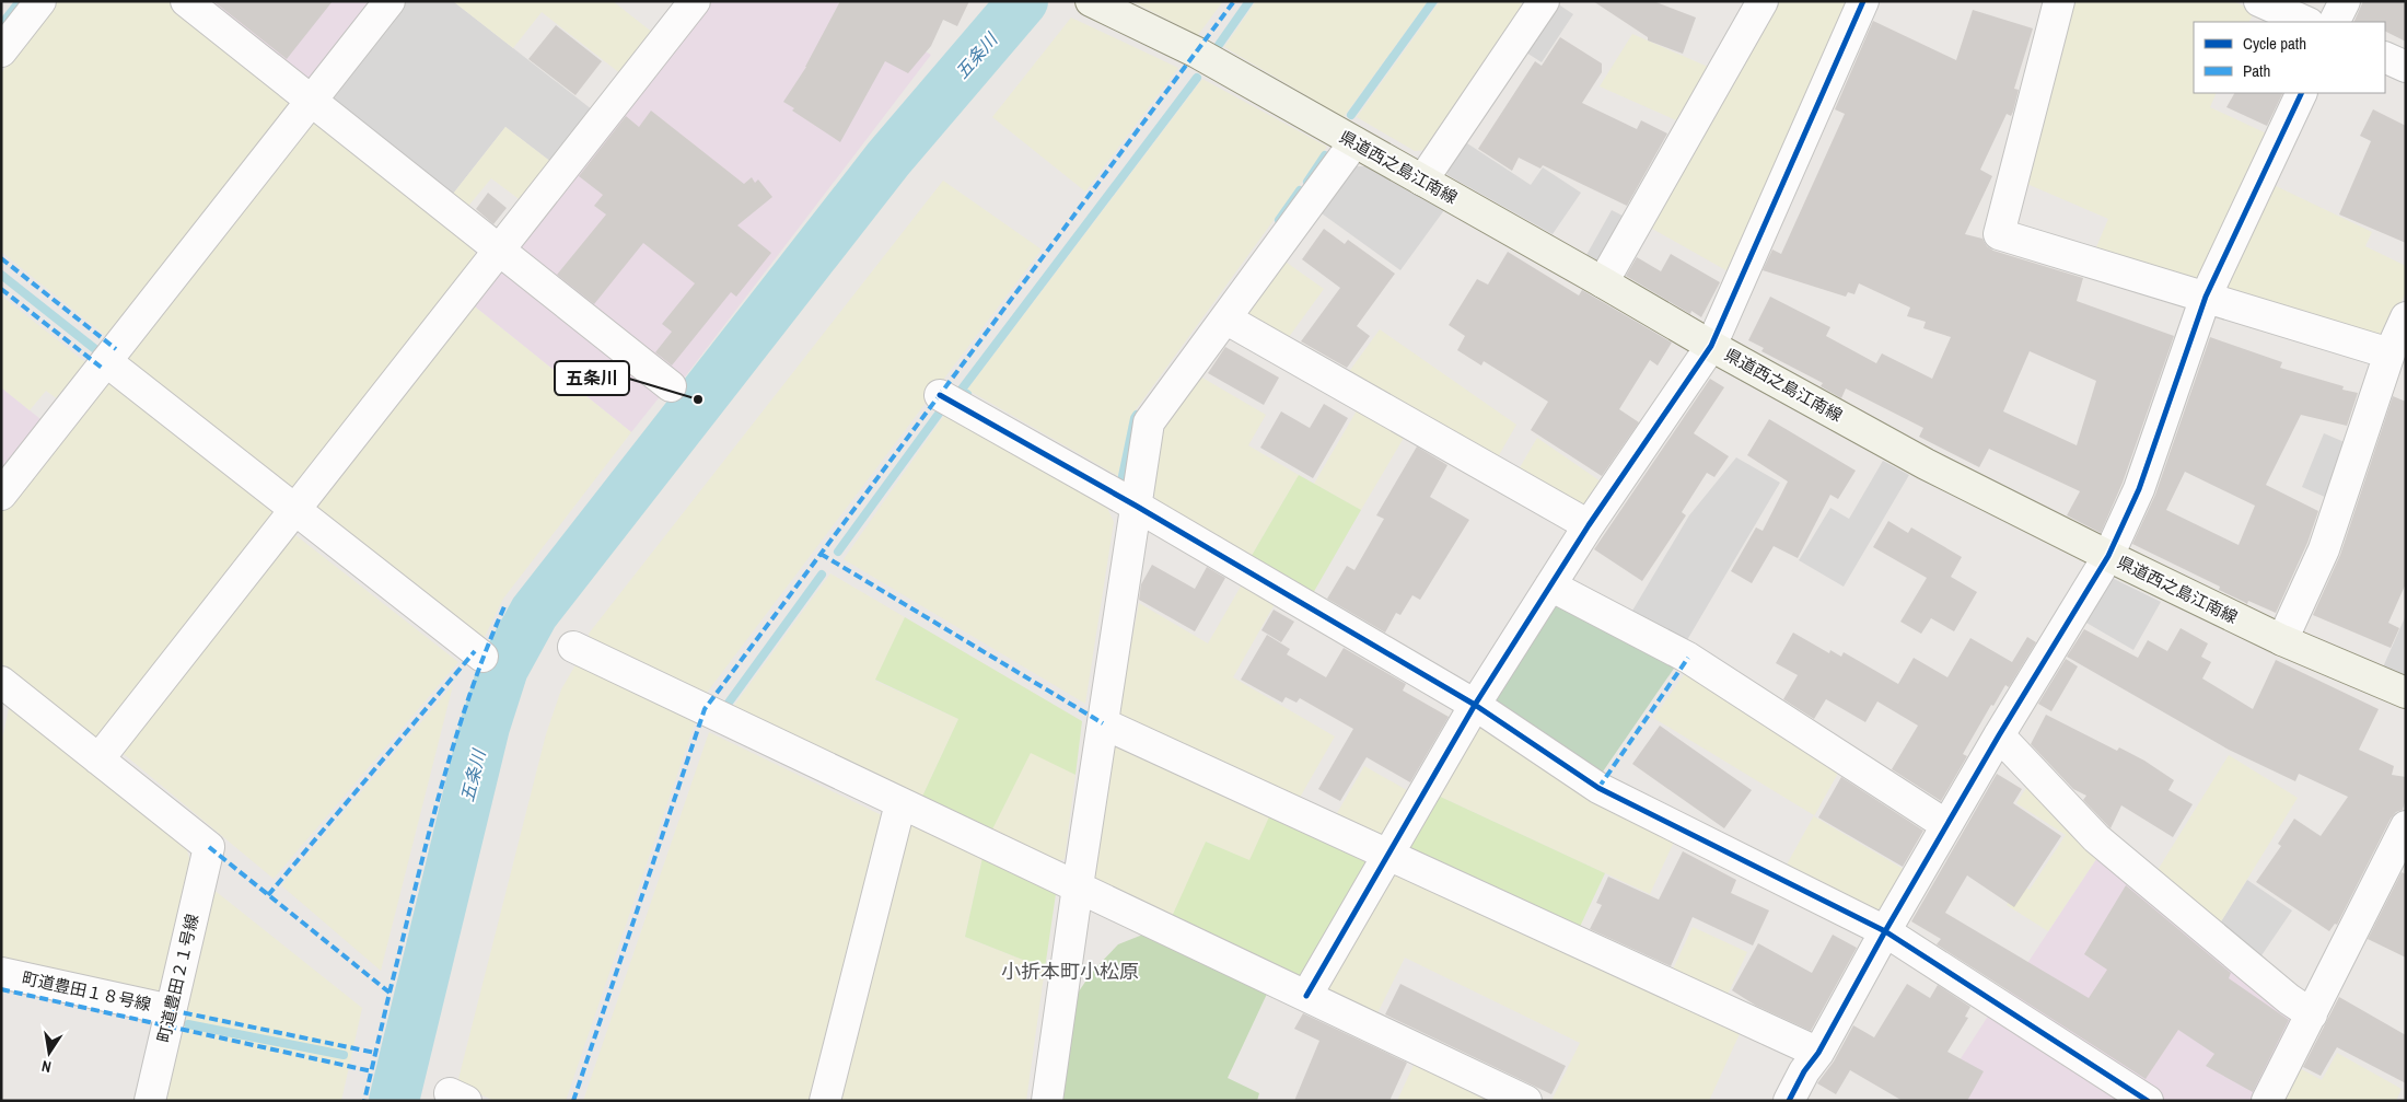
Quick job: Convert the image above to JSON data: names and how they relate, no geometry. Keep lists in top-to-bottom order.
{
  "streets": {
    "main road": ["県道西之島江南線"],
    "street": ["町道豊田２１号線", "町道豊田１８号線"]
  },
  "crossings": [
    ["町道豊田２１号線", "町道豊田１８号線"]
  ],
  "districts": ["小折本町小松原"],
  "water": ["五条川"],
  "places": ["五条川"],
  "legend": ["Cycle path", "Path"],
  "north": "bottom"
}
